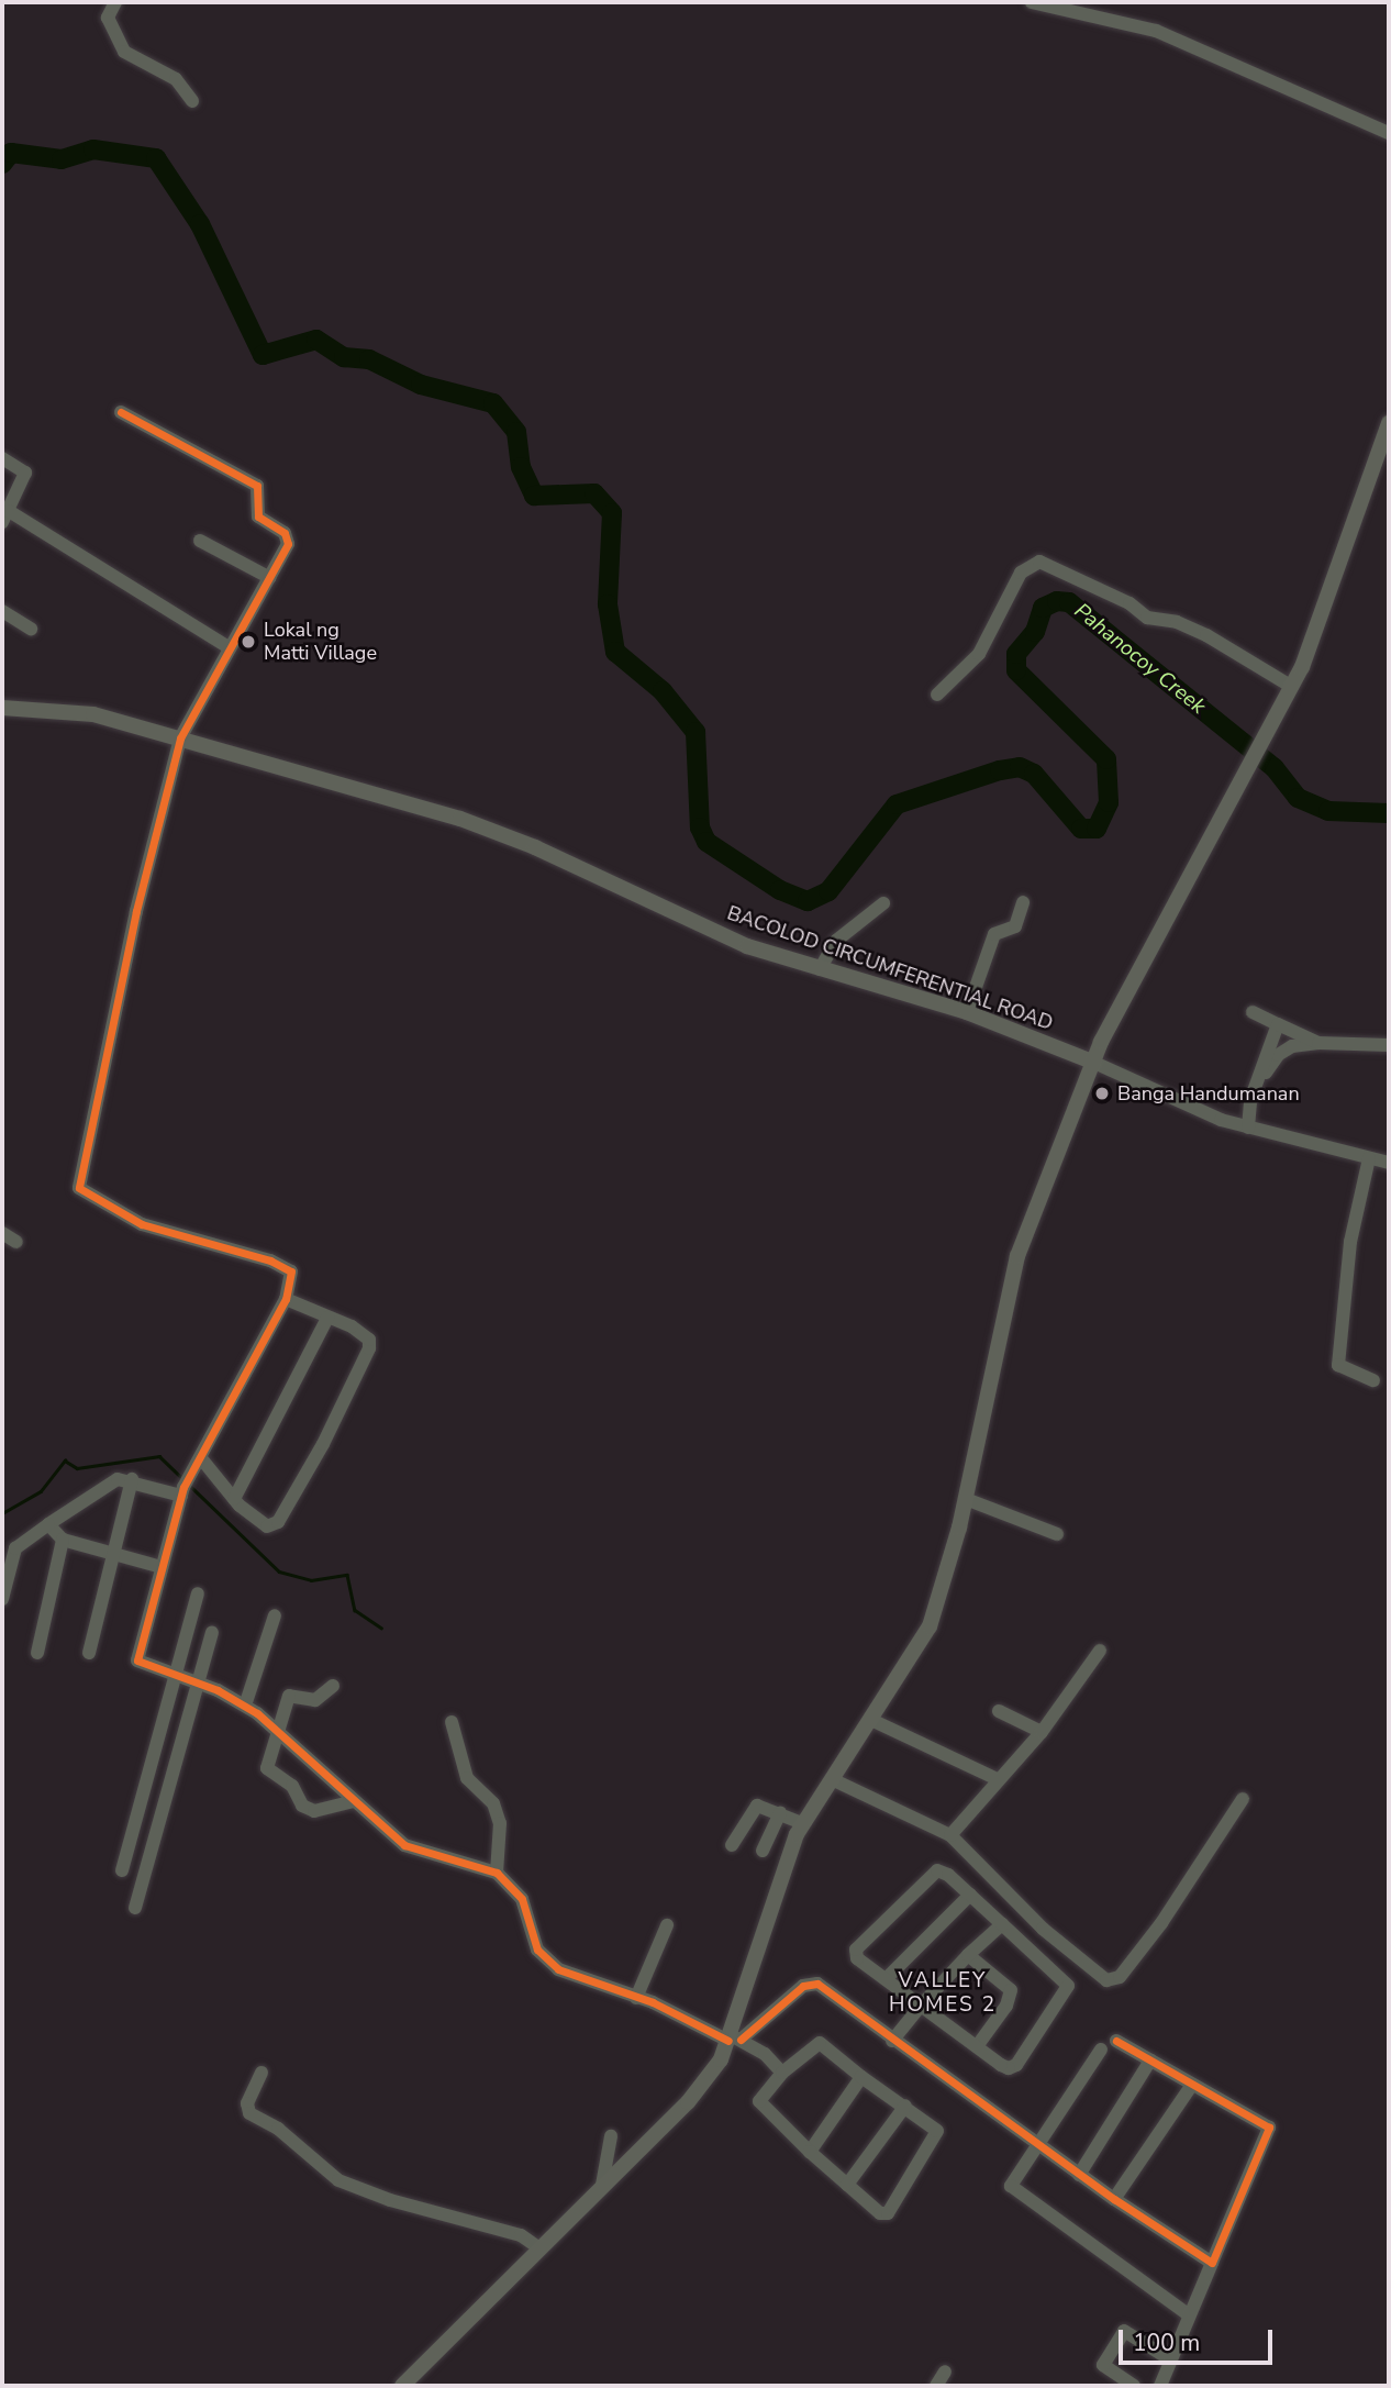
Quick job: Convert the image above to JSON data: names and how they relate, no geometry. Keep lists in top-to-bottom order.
{
  "streets": {
    "main road": ["BACOLOD CIRCUMFERENTIAL ROAD"]
  },
  "districts": ["VALLEY HOMES 2"],
  "water": ["Pahanocoy Creek"],
  "places": ["Lokal ng Matti Village", "Banga Handumanan"],
  "scale_bar": "100 m"
}
